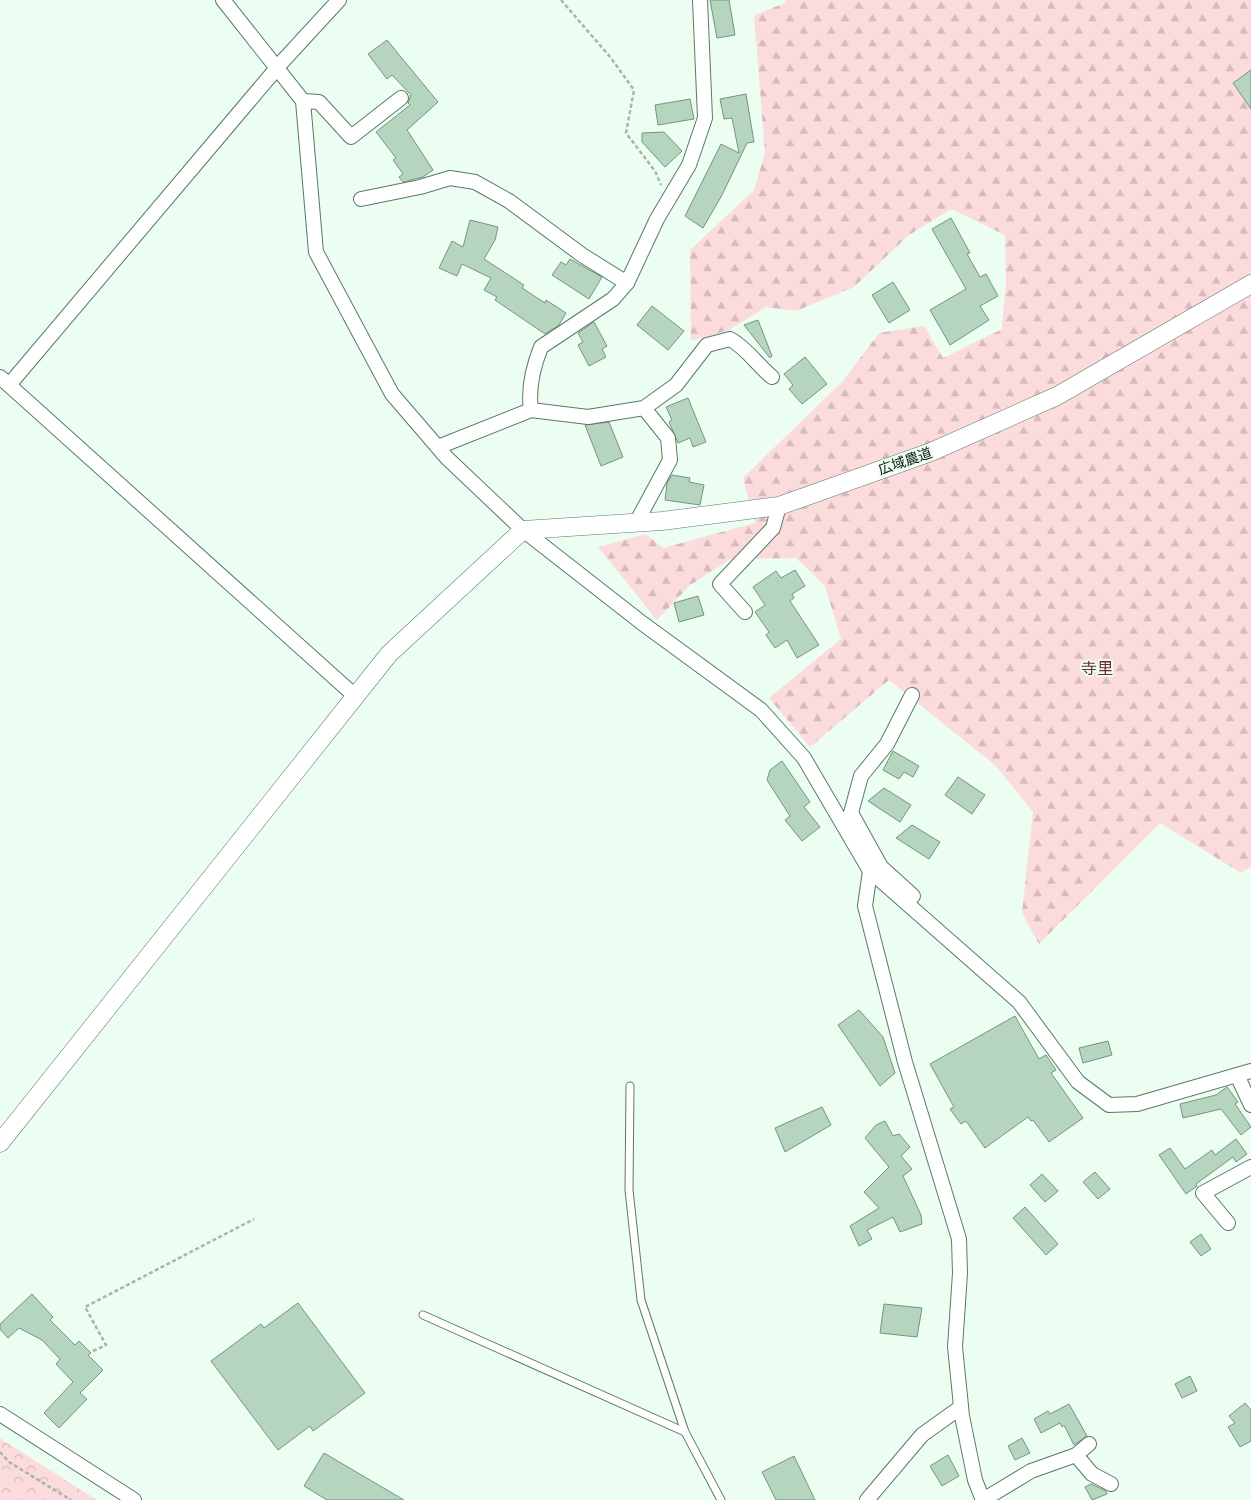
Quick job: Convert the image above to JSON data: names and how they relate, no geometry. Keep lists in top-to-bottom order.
{
  "streets": {
    "street": ["広域農道"]
  },
  "districts": ["寺里"]
}
